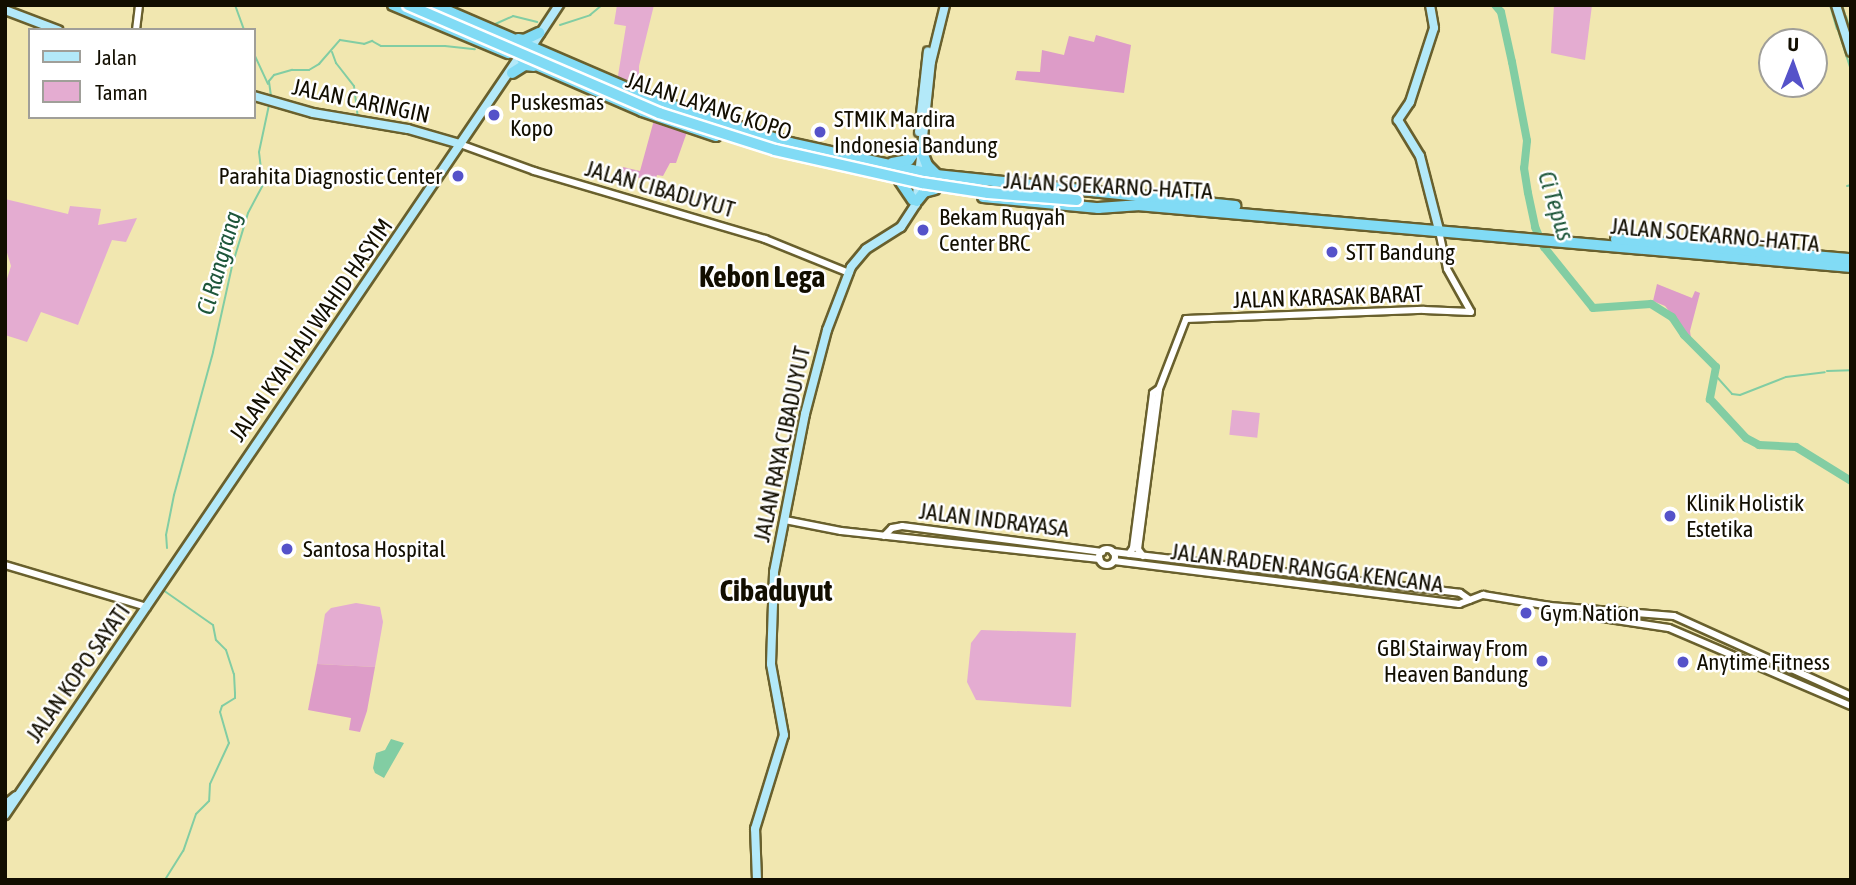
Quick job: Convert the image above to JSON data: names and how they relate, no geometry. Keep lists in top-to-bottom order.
{
  "streets": {
    "highway": ["JALAN LAYANG KOPO", "JALAN SOEKARNO-HATTA"],
    "main road": [
      "JALAN CARINGIN",
      "JALAN KYAI HAJI WAHID HASYIM",
      "JALAN RAYA CIBADUYUT",
      "JALAN KOPO SAYATI"
    ],
    "street": [
      "JALAN CIBADUYUT",
      "JALAN KARASAK BARAT",
      "JALAN INDRAYASA",
      "JALAN RADEN RANGGA KENCANA"
    ]
  },
  "crossings": [
    ["JALAN CARINGIN", "JALAN CIBADUYUT"],
    ["JALAN CARINGIN", "JALAN KYAI HAJI WAHID HASYIM"],
    ["JALAN LAYANG KOPO", "JALAN SOEKARNO-HATTA"],
    ["JALAN SOEKARNO-HATTA", "JALAN KARASAK BARAT"],
    ["JALAN SOEKARNO-HATTA", "JALAN KYAI HAJI WAHID HASYIM"],
    ["JALAN SOEKARNO-HATTA", "JALAN RAYA CIBADUYUT"],
    ["JALAN CIBADUYUT", "JALAN KYAI HAJI WAHID HASYIM"],
    ["JALAN CIBADUYUT", "JALAN RAYA CIBADUYUT"],
    ["JALAN KYAI HAJI WAHID HASYIM", "JALAN KOPO SAYATI"],
    ["JALAN RAYA CIBADUYUT", "JALAN INDRAYASA"],
    ["JALAN INDRAYASA", "JALAN RADEN RANGGA KENCANA"]
  ],
  "districts": ["Kebon Lega", "Cibaduyut"],
  "water": ["Ci Tepus", "Ci Rangrang"],
  "places": [
    "Puskesmas Kopo",
    "STMIK Mardira Indonesia Bandung",
    "Parahita Diagnostic Center",
    "Bekam Ruqyah Center BRC",
    "STT Bandung",
    "Klinik Holistik Estetika",
    "Santosa Hospital",
    "Gym Nation",
    "GBI Stairway From Heaven Bandung",
    "Anytime Fitness"
  ],
  "legend": ["Jalan", "Taman"],
  "north": "top"
}
